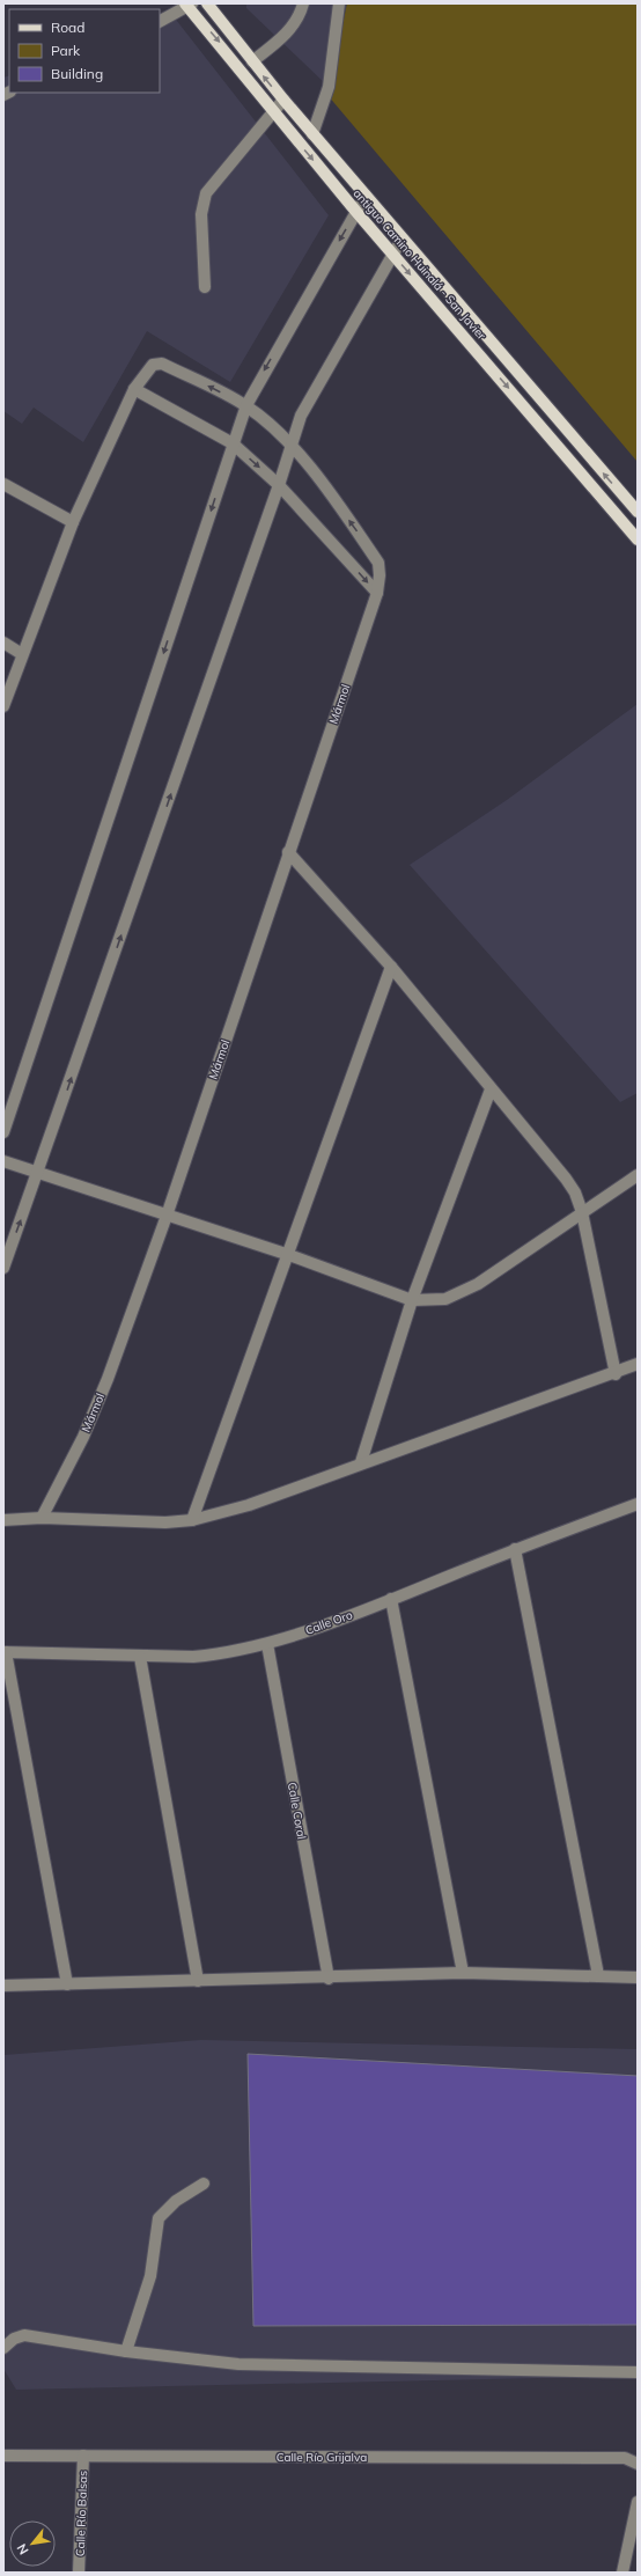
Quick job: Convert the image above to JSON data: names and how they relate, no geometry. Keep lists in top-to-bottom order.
{
  "streets": {
    "main road": ["antiguo Camino Huinalá - San Javier"],
    "street": [
      "Mármol",
      "Calle Oro",
      "Calle Coral",
      "Calle Río Grijalva",
      "Calle Río Balsas"
    ]
  },
  "crossings": [
    ["Calle Oro", "Calle Coral"],
    ["Calle Río Grijalva", "Calle Río Balsas"]
  ],
  "legend": ["Road", "Park", "Building"],
  "north": "bottom left"
}
